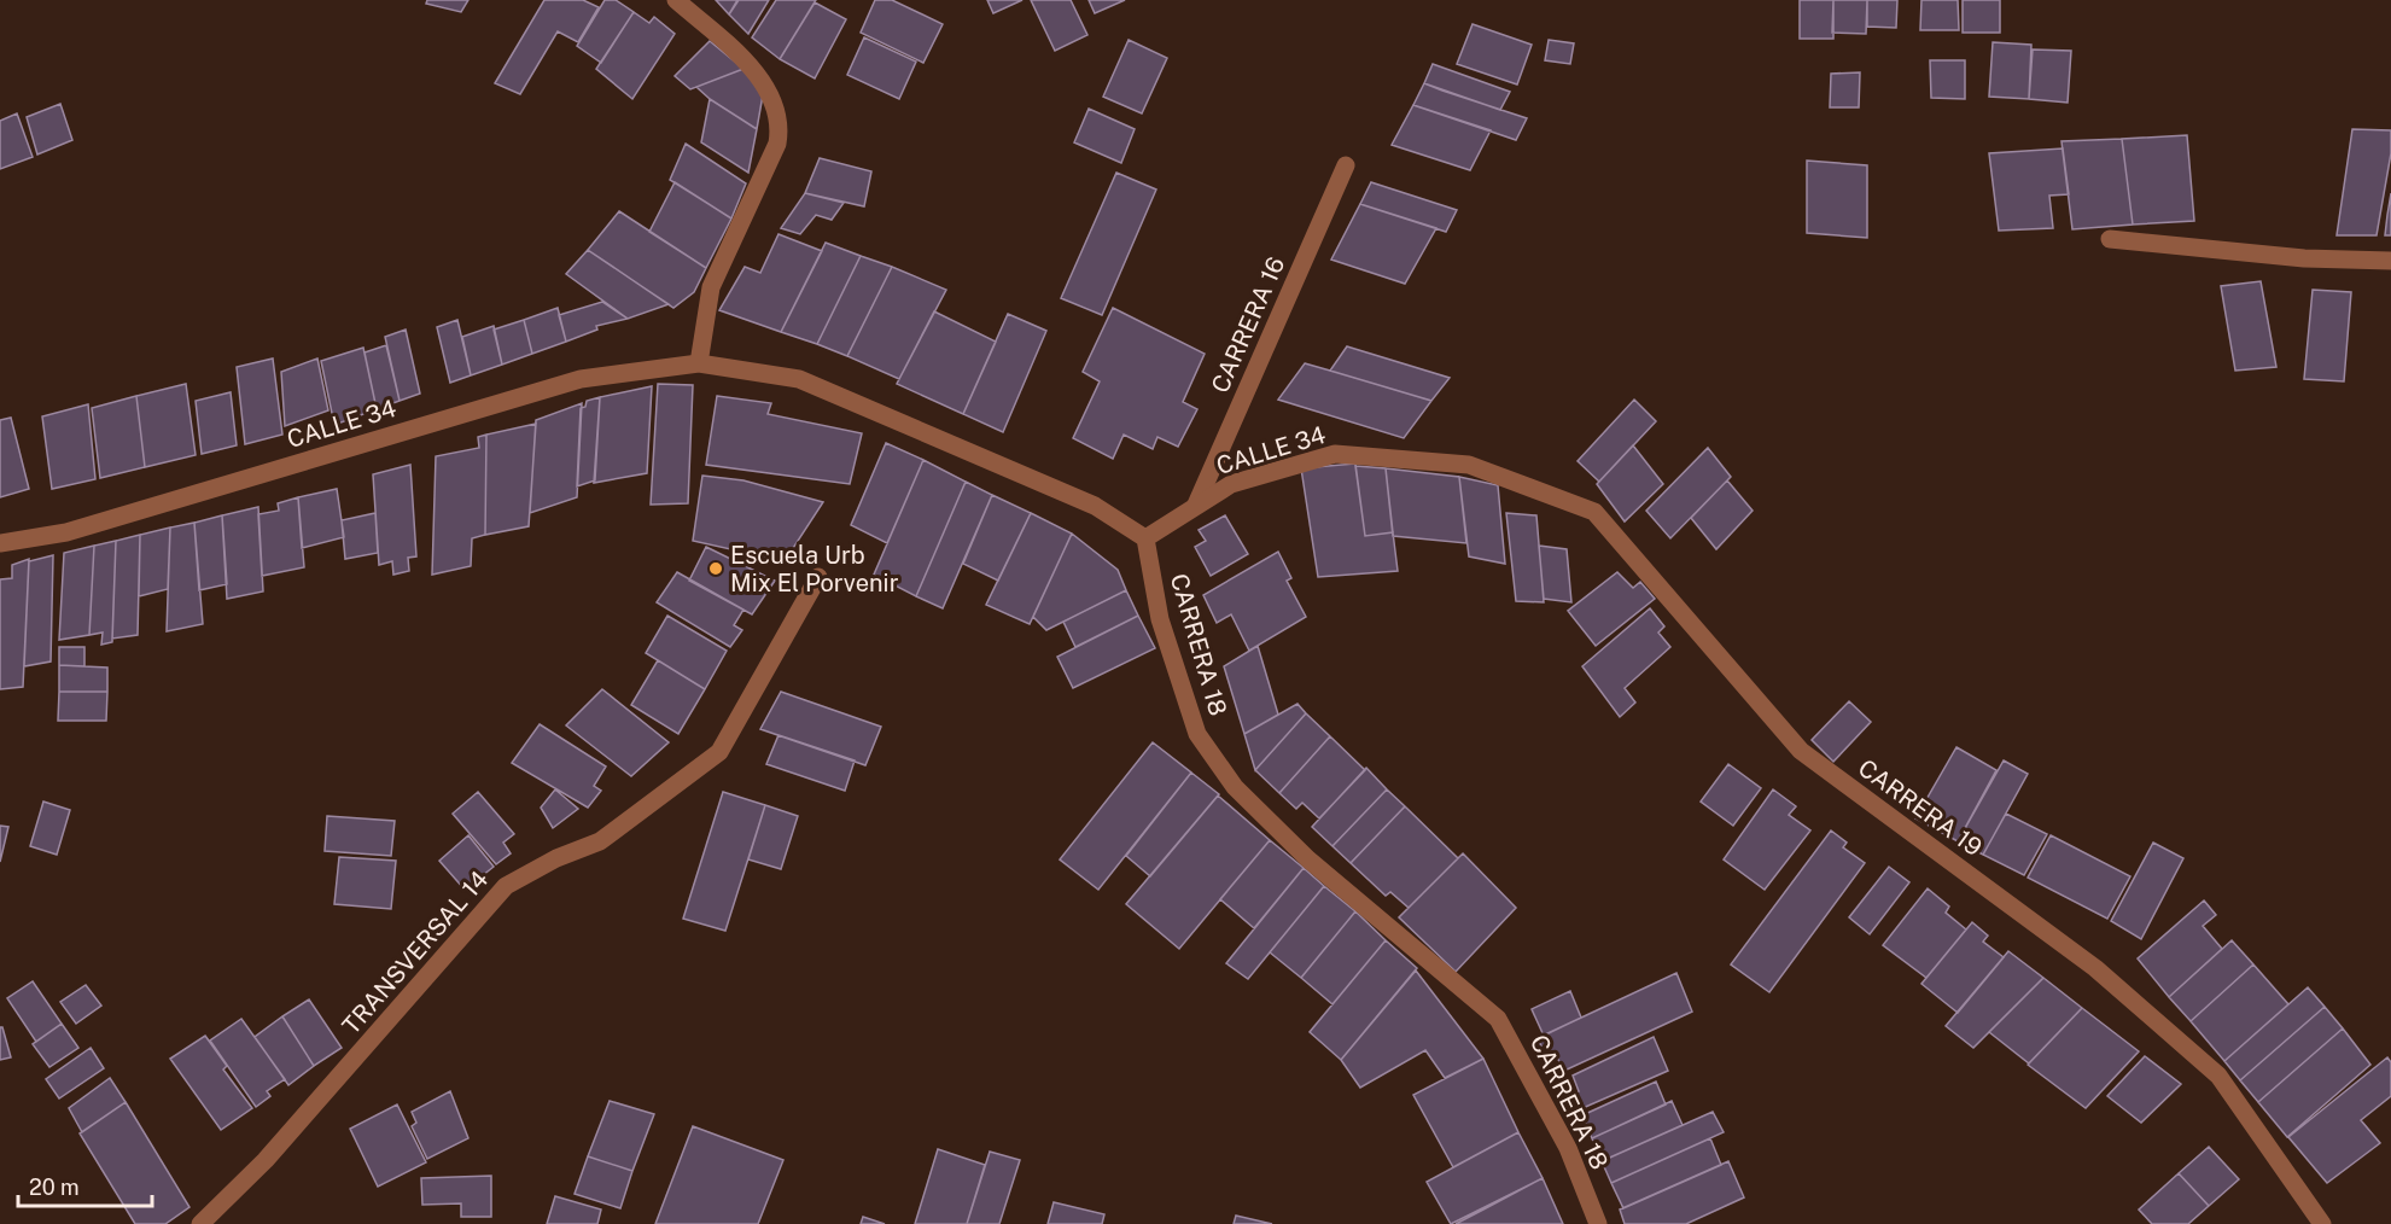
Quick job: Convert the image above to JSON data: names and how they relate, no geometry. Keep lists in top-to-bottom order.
{
  "streets": {
    "street": [
      "CARRERA 16",
      "CALLE 34",
      "CARRERA 18",
      "CARRERA 19",
      "TRANSVERSAL 14"
    ]
  },
  "crossings": [
    ["CARRERA 16", "CALLE 34"],
    ["CALLE 34", "CARRERA 18"],
    ["CALLE 34", "CARRERA 19"]
  ],
  "places": ["Escuela Urb Mix El Porvenir"],
  "scale_bar": "20 m"
}
